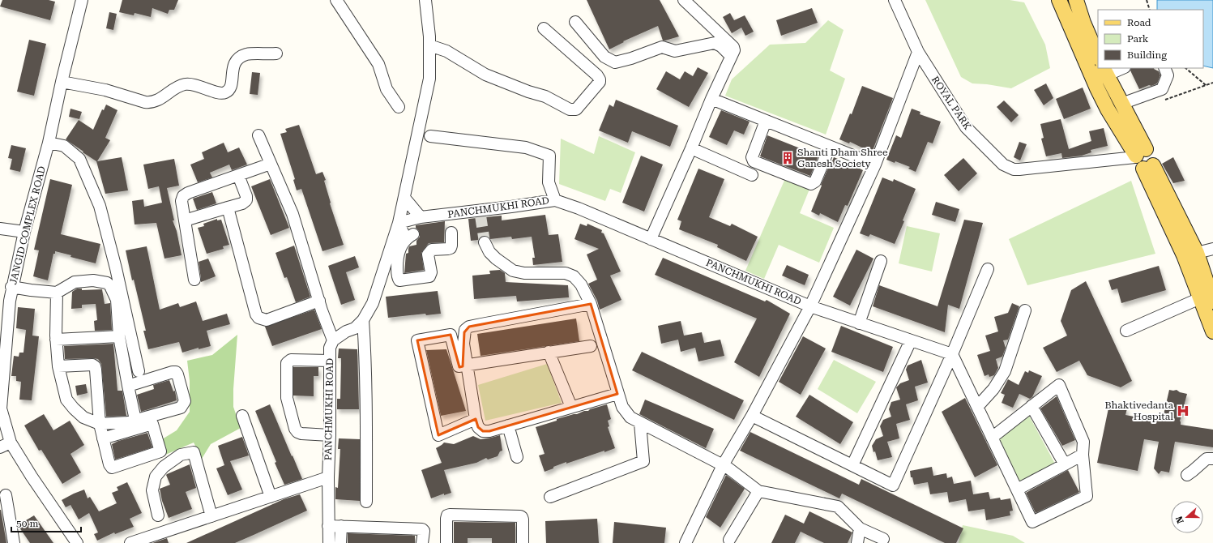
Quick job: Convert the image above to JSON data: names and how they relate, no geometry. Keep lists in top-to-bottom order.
{
  "streets": {
    "street": ["ROYAL PARK", "PANCHMUKHI ROAD", "JANGID COMPLEX ROAD"]
  },
  "places": {
    "building": ["Shanti Dham Shree Ganesh Society"],
    "hospital": ["Bhaktivedanta Hospital"]
  },
  "legend": ["Road", "Park", "Building"],
  "scale_bar": "50 m",
  "north": "left"
}
